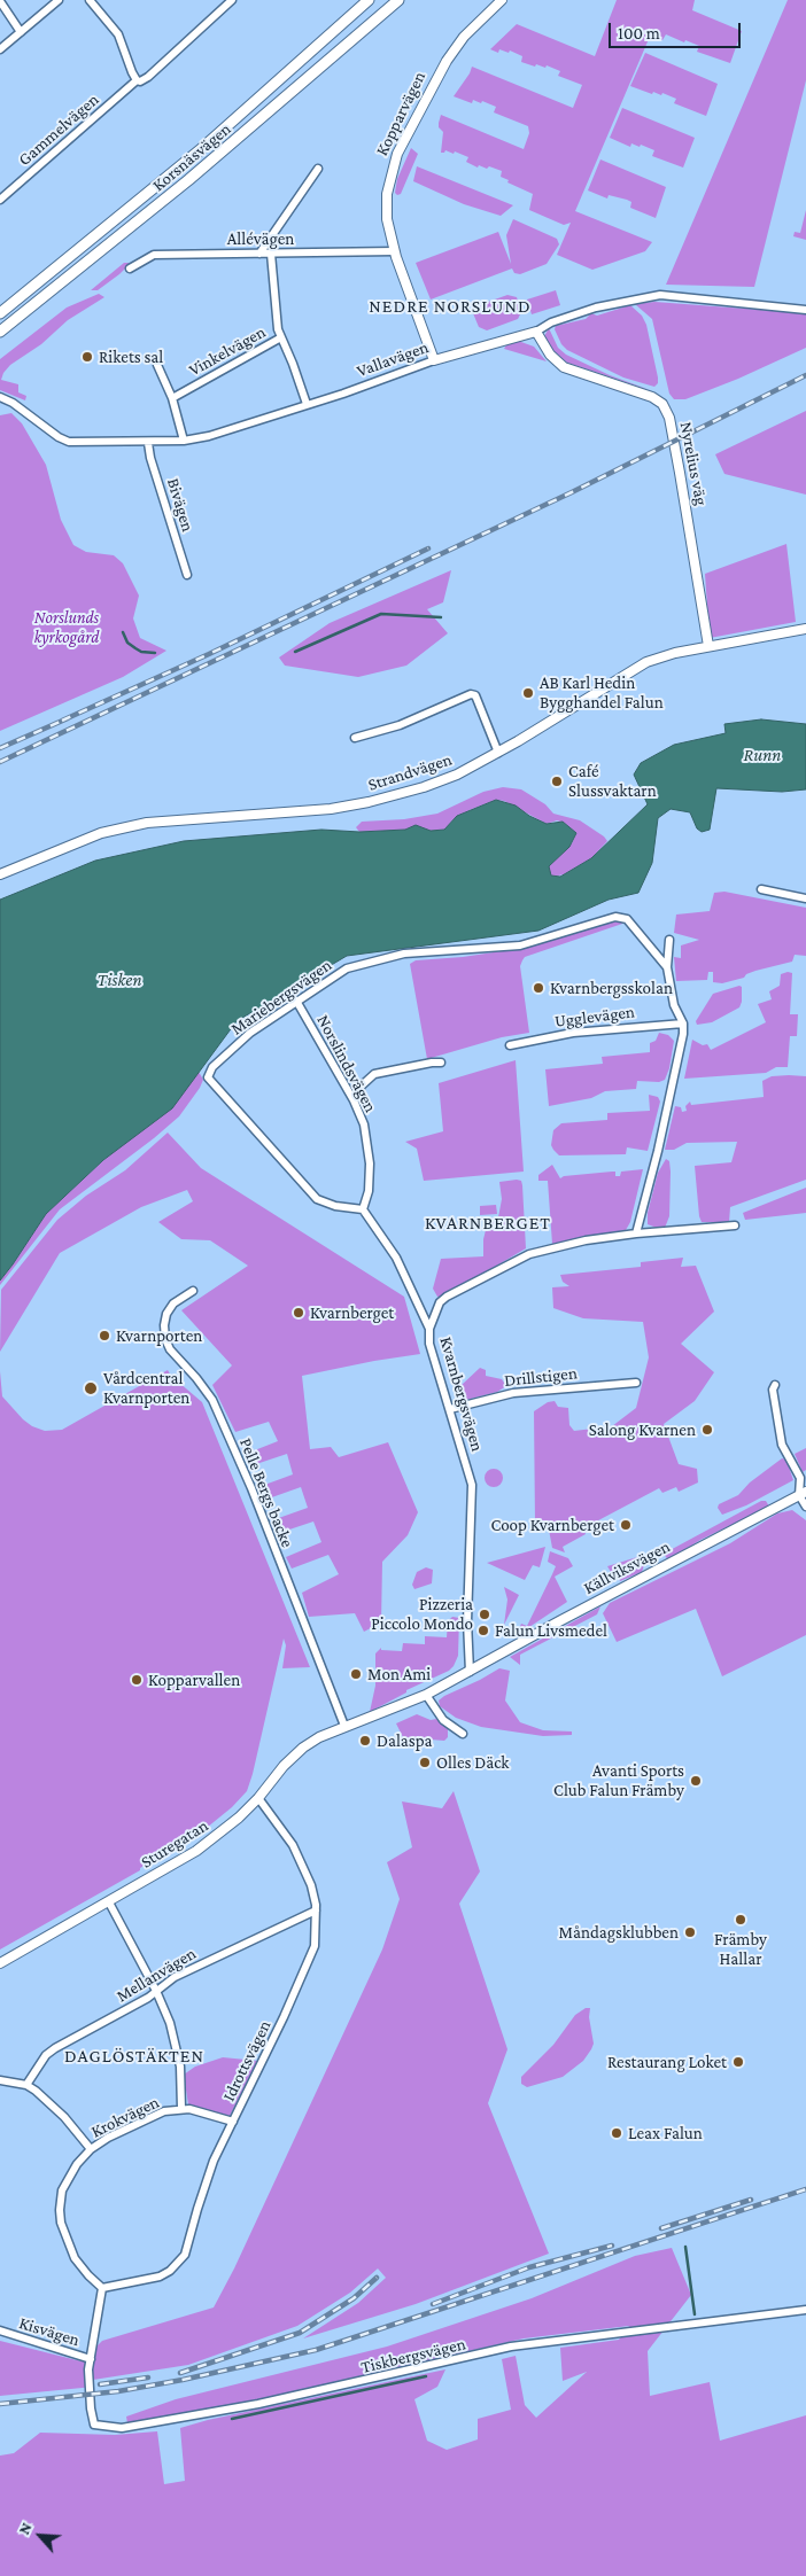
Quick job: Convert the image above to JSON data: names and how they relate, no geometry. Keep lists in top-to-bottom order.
{
  "streets": {
    "main road": ["Korsnäsvägen"],
    "street": [
      "Kopparvägen",
      "Gammelvägen",
      "Allévägen",
      "Vinkelvägen",
      "Vallavägen",
      "Nyrelius väg",
      "Bivägen",
      "Strandvägen",
      "Mariebergsvägen",
      "Ugglevägen",
      "Norslindsvägen",
      "Drillstigen",
      "Kvarnbergsvägen",
      "Pelle Bergs backe",
      "Källviksvägen",
      "Sturegatan",
      "Mellanvägen",
      "Idrottsvägen",
      "Krokvägen",
      "Kisvägen",
      "Tiskbergsvägen"
    ]
  },
  "crossings": [
    ["Kopparvägen", "Allévägen"],
    ["Kopparvägen", "Vallavägen"],
    ["Allévägen", "Vinkelvägen"],
    ["Vallavägen", "Nyrelius väg"],
    ["Vallavägen", "Bivägen"],
    ["Nyrelius väg", "Strandvägen"],
    ["Mariebergsvägen", "Norslindsvägen"],
    ["Drillstigen", "Kvarnbergsvägen"],
    ["Kvarnbergsvägen", "Källviksvägen"],
    ["Pelle Bergs backe", "Sturegatan"],
    ["Sturegatan", "Idrottsvägen"],
    ["Mellanvägen", "Idrottsvägen"],
    ["Idrottsvägen", "Krokvägen"],
    ["Kisvägen", "Tiskbergsvägen"]
  ],
  "districts": ["NEDRE NORSLUND", "KVARNBERGET", "DAGLÖSTÄKTEN"],
  "water": ["Runn", "Tisken"],
  "parks": ["Norslunds kyrkogård"],
  "places": [
    "Rikets sal",
    "AB Karl Hedin Bygghandel Falun",
    "Café Slussvaktarn",
    "Kvarnbergsskolan",
    "Kvarnberget",
    "Kvarnporten",
    "Vårdcentral Kvarnporten",
    "Salong Kvarnen",
    "Coop Kvarnberget",
    "Pizzeria Piccolo Mondo",
    "Falun Livsmedel",
    "Mon Ami",
    "Kopparvallen",
    "Dalaspa",
    "Olles Däck",
    "Avanti Sports Club Falun Främby",
    "Främby Hallar",
    "Måndagsklubben",
    "Restaurang Loket",
    "Leax Falun"
  ],
  "scale_bar": "100 m",
  "north": "top left"
}
